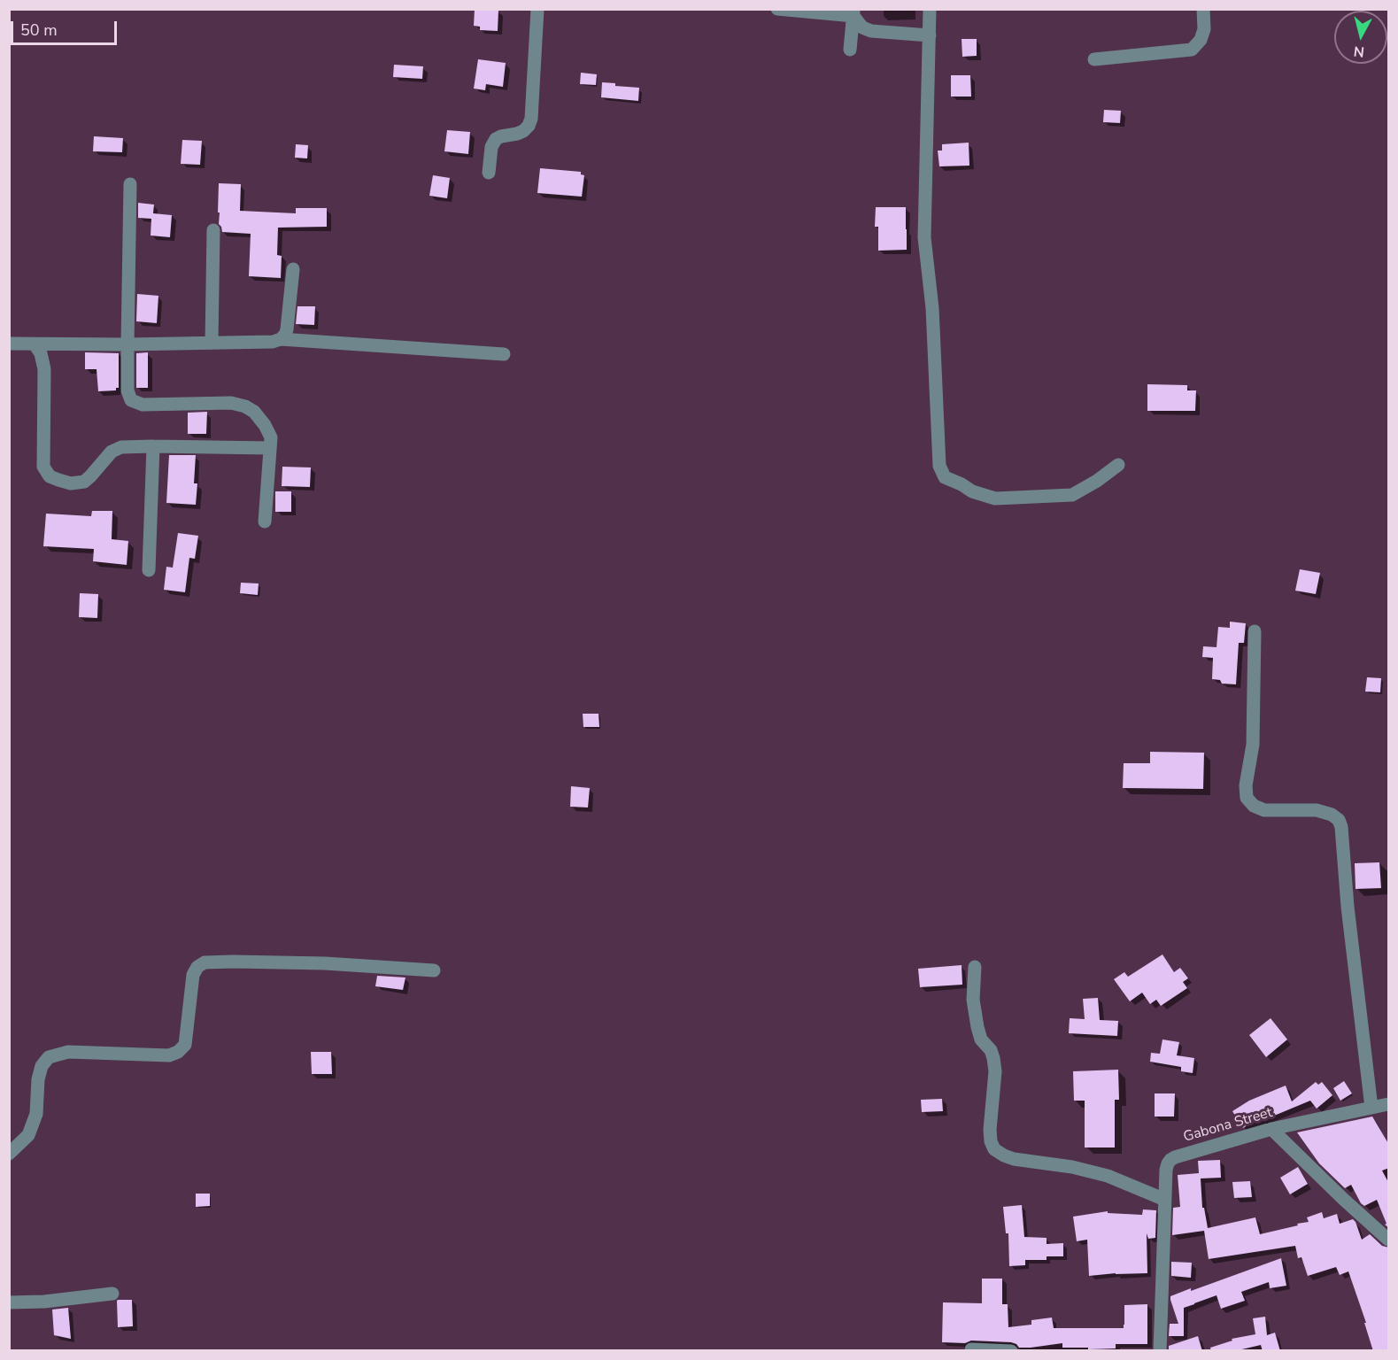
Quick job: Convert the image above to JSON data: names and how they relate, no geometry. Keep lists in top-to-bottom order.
{
  "streets": {
    "street": ["Gabona Street"]
  },
  "scale_bar": "50 m",
  "north": "bottom"
}
